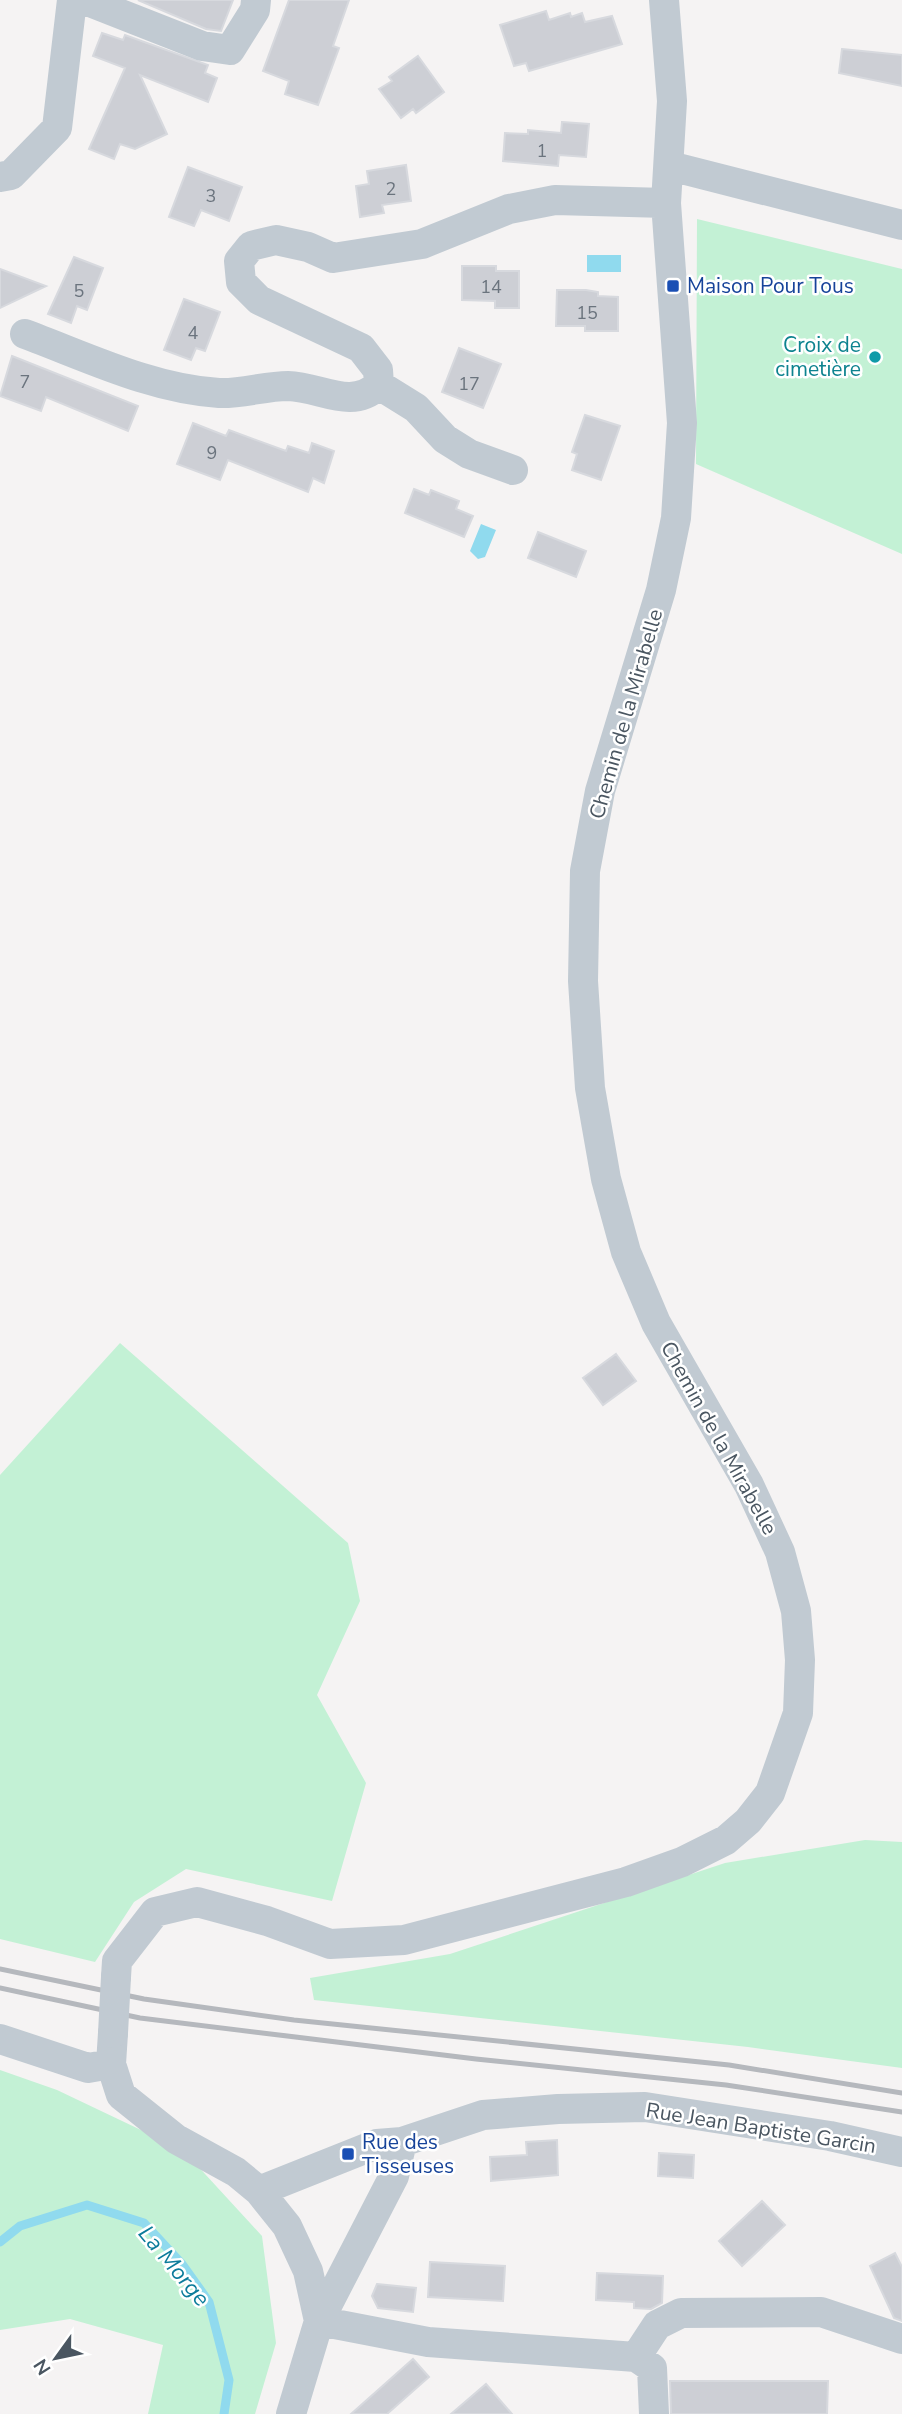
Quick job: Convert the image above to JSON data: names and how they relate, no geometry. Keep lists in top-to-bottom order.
{
  "streets": {
    "street": ["Chemin de la Mirabelle", "Rue Jean Baptiste Garcin"]
  },
  "crossings": [
    ["Chemin de la Mirabelle", "Rue Jean Baptiste Garcin"]
  ],
  "water": ["La Morge"],
  "places": {
    "transit": ["Maison Pour Tous", "Rue des Tisseuses"],
    "other": ["Croix de cimetière"]
  },
  "house_numbers": [
    "1",
    "2",
    "3",
    "14",
    "5",
    "15",
    "4",
    "7",
    "17",
    "9"
  ],
  "north": "bottom left"
}
